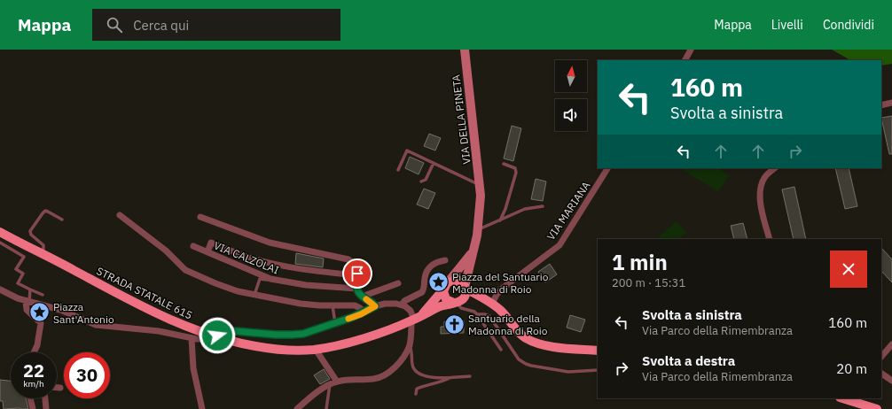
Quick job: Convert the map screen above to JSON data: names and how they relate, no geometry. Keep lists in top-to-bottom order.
{
  "streets": {
    "main road": ["VIA DELLA PINETA", "STRADA STATALE 615"],
    "street": ["VIA MARIANA", "VIA CALZOLAI"]
  },
  "places": {
    "place": ["Piazza del Santuario Madonna di Roio", "Piazza Sant'Antonio"],
    "church": ["Santuario della Madonna di Roio"]
  },
  "north": "top",
  "page": {
    "header": "Mappa",
    "search": "Cerca qui",
    "nav": ["Mappa", "Livelli", "Condividi"],
    "turn": ["160 m", "Svolta a sinistra"],
    "heading": ["1 min", "200 m · 15:31"],
    "list": [
      {
        "name": "Svolta a sinistra",
        "note": "Via Parco della Rimembranza",
        "value": "160 m"
      },
      {
        "name": "Svolta a destra",
        "note": "Via Parco della Rimembranza",
        "value": "20 m"
      }
    ],
    "speed": "22 km/h",
    "limit": "30"
  }
}
